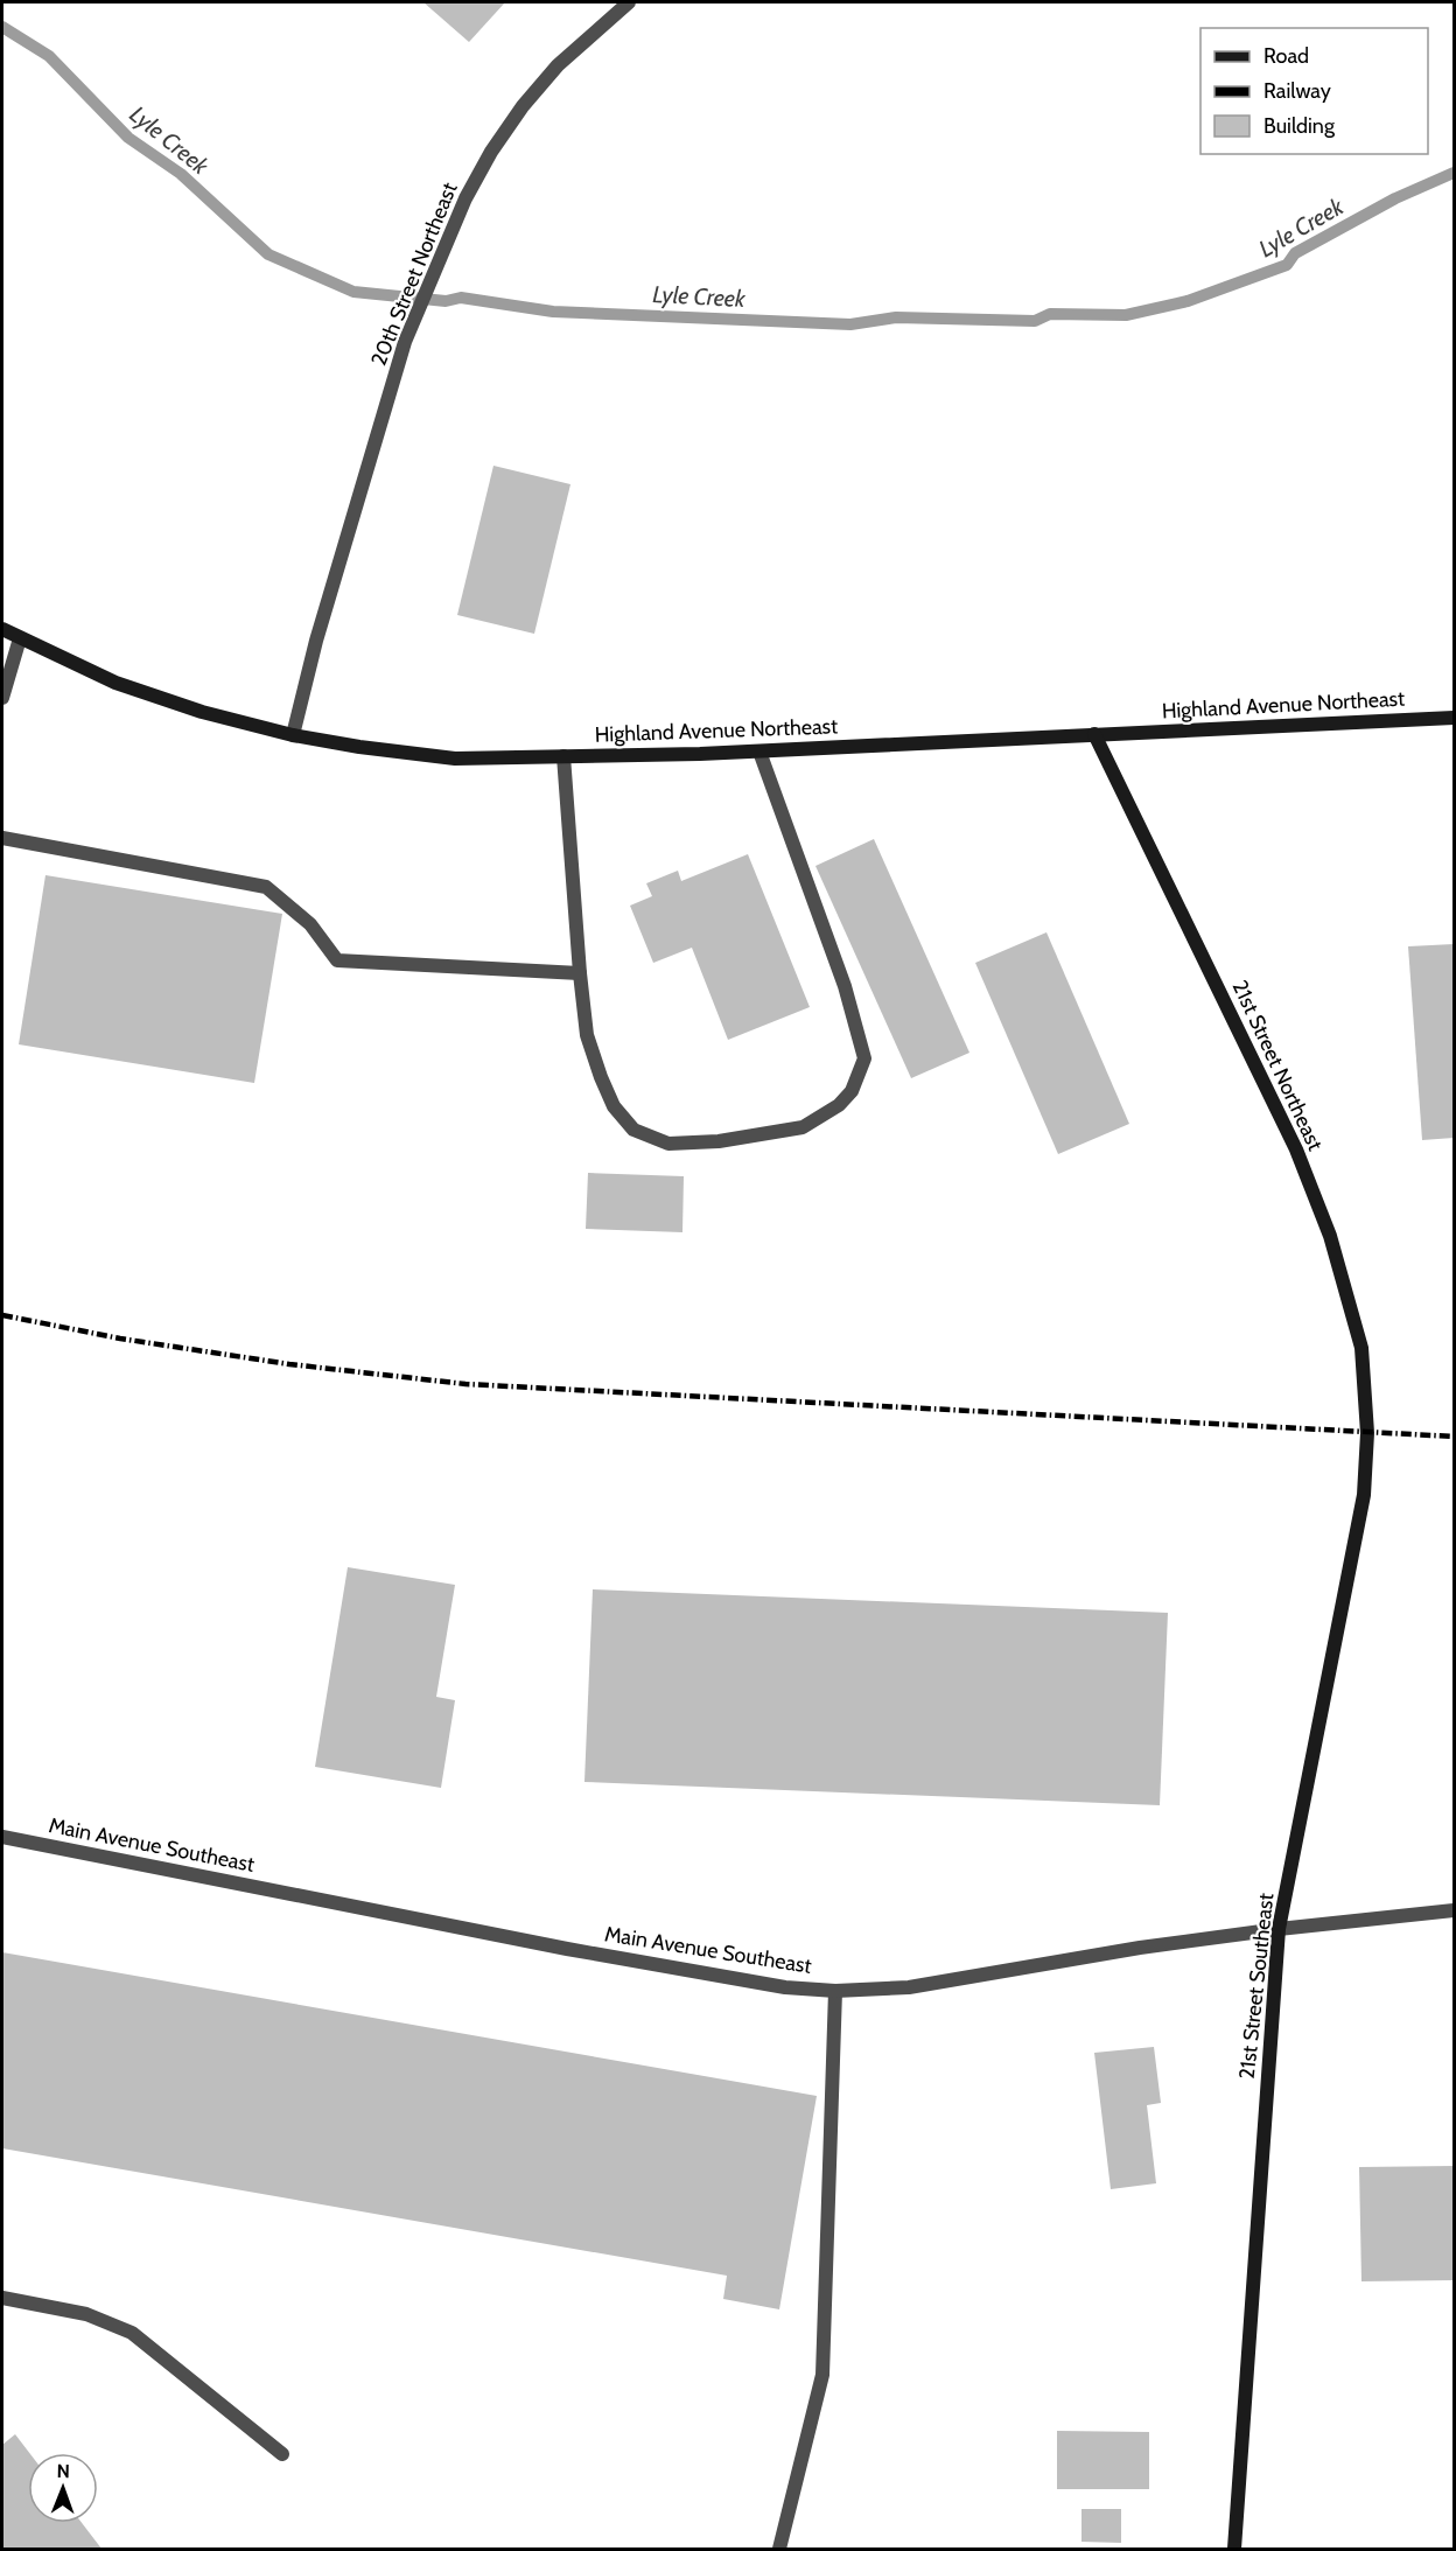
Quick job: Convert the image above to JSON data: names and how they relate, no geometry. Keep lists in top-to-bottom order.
{
  "streets": {
    "street": [
      "20th Street Northeast",
      "Highland Avenue Northeast",
      "21st Street Northeast",
      "Main Avenue Southeast",
      "21st Street Southeast"
    ]
  },
  "crossings": [
    ["20th Street Northeast", "Highland Avenue Northeast"],
    ["Highland Avenue Northeast", "21st Street Northeast"],
    ["21st Street Northeast", "21st Street Southeast"],
    ["Main Avenue Southeast", "21st Street Southeast"]
  ],
  "water": ["Lyle Creek"],
  "legend": ["Road", "Railway", "Building"],
  "north": "top"
}
